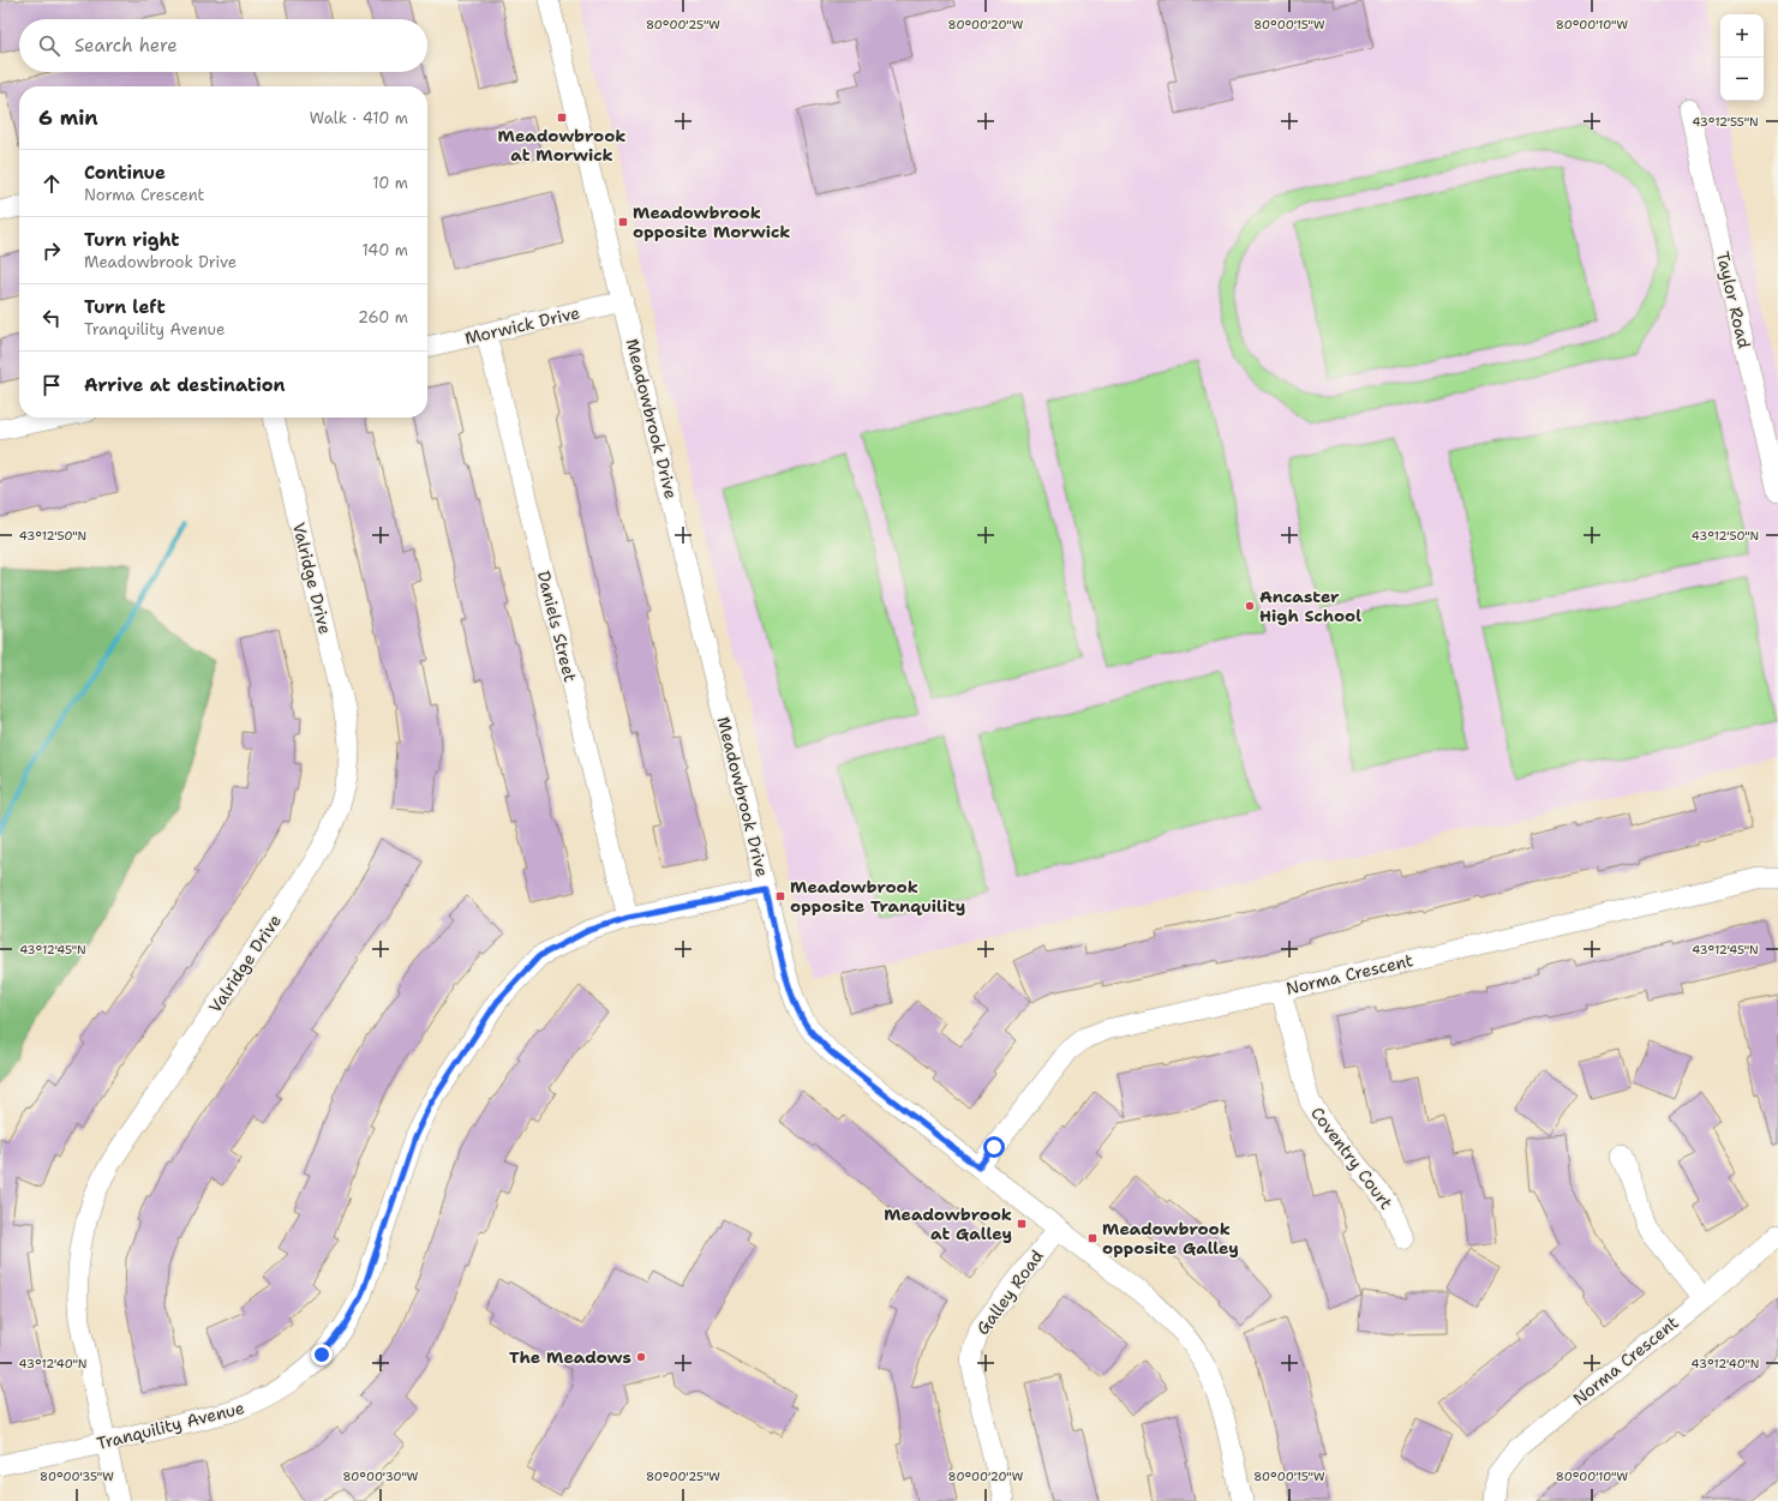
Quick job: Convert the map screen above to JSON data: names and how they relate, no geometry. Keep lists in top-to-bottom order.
{
  "streets": {
    "street": [
      "Taylor Road",
      "Morwick Drive",
      "Meadowbrook Drive",
      "Valridge Drive",
      "Daniels Street",
      "Norma Crescent",
      "Coventry Court",
      "Galley Road",
      "Tranquility Avenue"
    ]
  },
  "crossings": [
    ["Morwick Drive", "Meadowbrook Drive"],
    ["Morwick Drive", "Daniels Street"],
    ["Meadowbrook Drive", "Norma Crescent"],
    ["Meadowbrook Drive", "Galley Road"],
    ["Meadowbrook Drive", "Tranquility Avenue"],
    ["Valridge Drive", "Tranquility Avenue"],
    ["Daniels Street", "Tranquility Avenue"],
    ["Norma Crescent", "Coventry Court"]
  ],
  "places": {
    "transit": [
      "Meadowbrook at Morwick",
      "Meadowbrook opposite Morwick",
      "Meadowbrook opposite Tranquility",
      "Meadowbrook at Galley",
      "Meadowbrook opposite Galley"
    ],
    "other": ["Ancaster High School", "The Meadows"]
  },
  "page": {
    "map_buttons": ["+", "−"],
    "search": "Search here",
    "heading": ["6 min", "Walk · 410 m"],
    "list": [
      ["Continue", "Norma Crescent", "10 m"],
      ["Turn right", "Meadowbrook Drive", "140 m"],
      ["Turn left", "Tranquility Avenue", "260 m"],
      "Arrive at destination"
    ]
  },
  "coordinates": [
    "80°00'25\"W",
    "80°00'20\"W",
    "80°00'15\"W",
    "80°00'10\"W",
    "43°12'55\"N",
    "43°12'50\"N",
    "43°12'45\"N",
    "43°12'40\"N",
    "80°00'35\"W",
    "80°00'30\"W"
  ]
}
